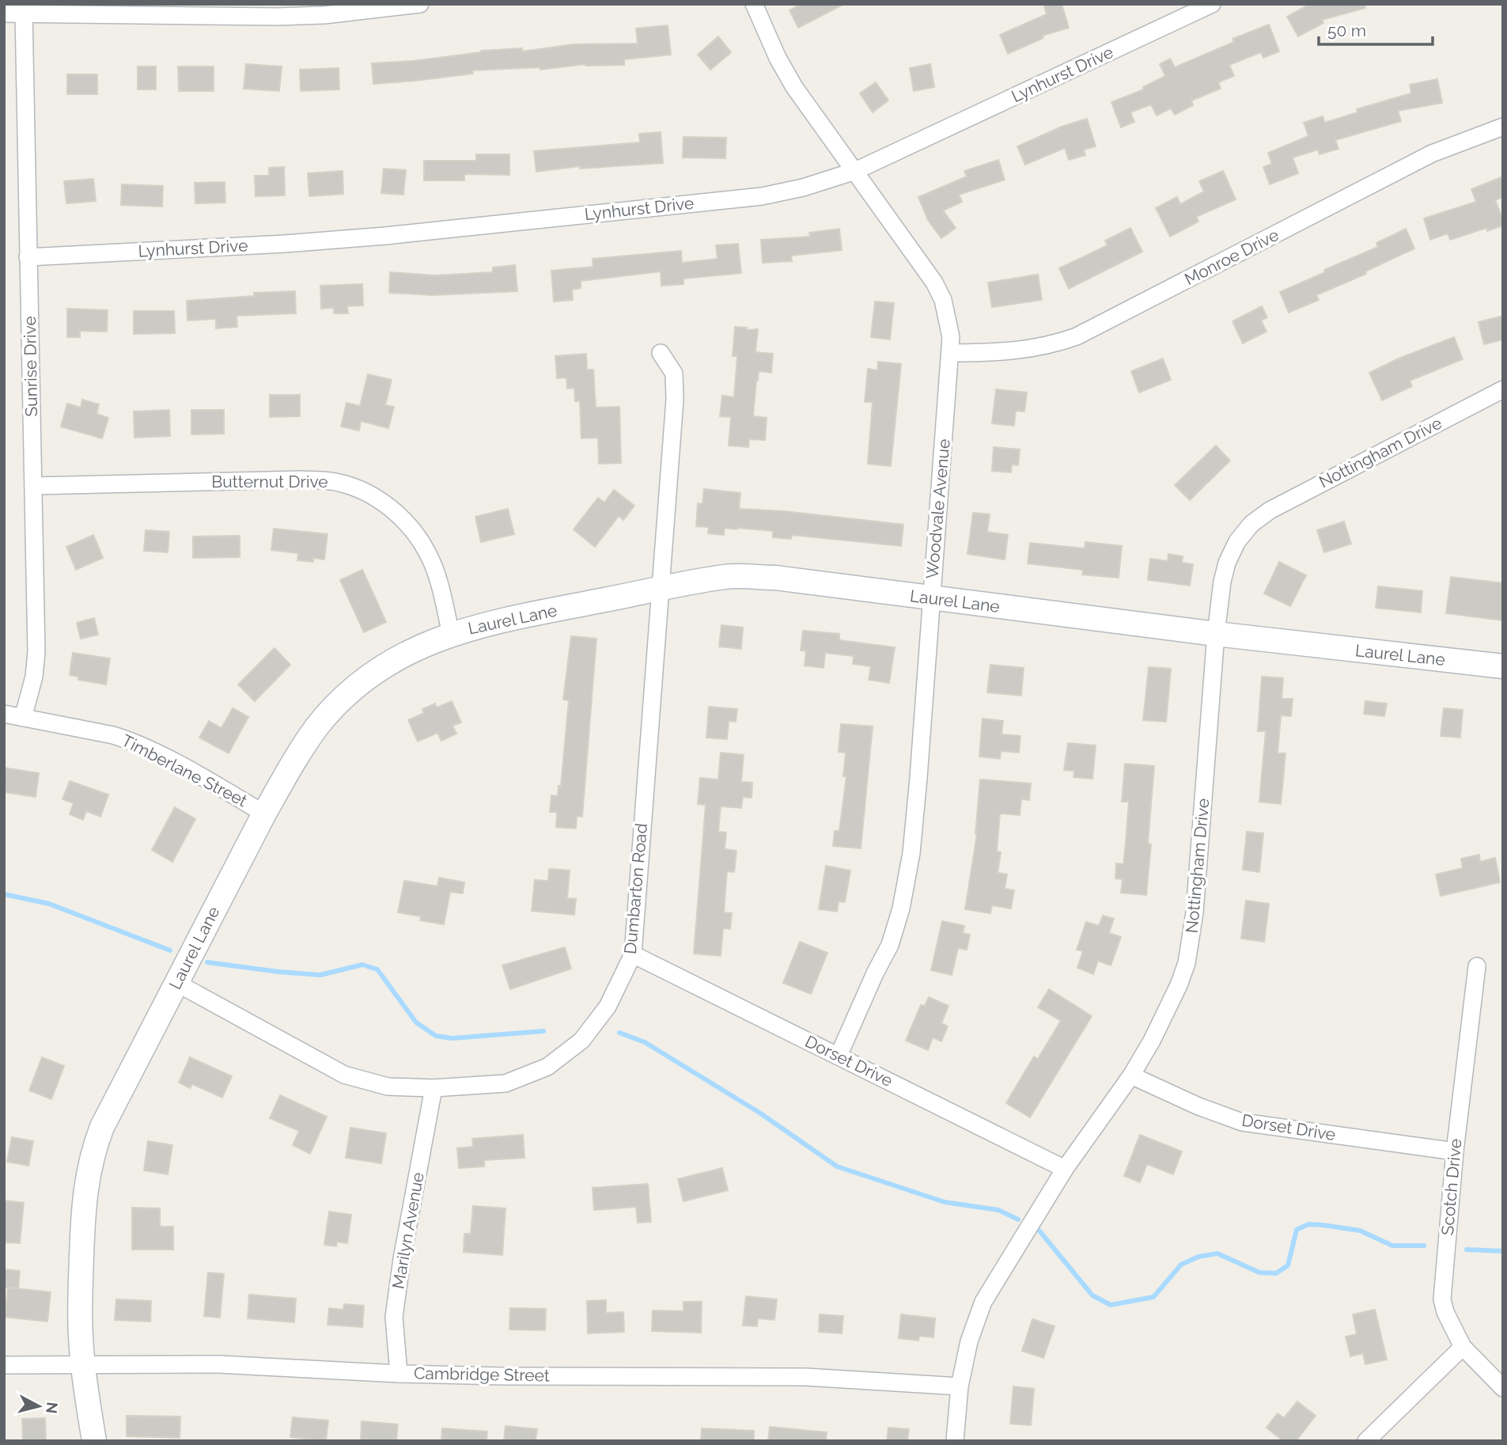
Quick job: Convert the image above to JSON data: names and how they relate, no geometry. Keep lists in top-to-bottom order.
{
  "streets": {
    "street": [
      "Lynhurst Drive",
      "Monroe Drive",
      "Sunrise Drive",
      "Nottingham Drive",
      "Butternut Drive",
      "Woodvale Avenue",
      "Laurel Lane",
      "Timberlane Street",
      "Dumbarton Road",
      "Dorset Drive",
      "Scotch Drive",
      "Marilyn Avenue",
      "Cambridge Street"
    ]
  },
  "crossings": [
    ["Lynhurst Drive", "Sunrise Drive"],
    ["Lynhurst Drive", "Woodvale Avenue"],
    ["Monroe Drive", "Woodvale Avenue"],
    ["Sunrise Drive", "Butternut Drive"],
    ["Sunrise Drive", "Timberlane Street"],
    ["Nottingham Drive", "Laurel Lane"],
    ["Nottingham Drive", "Dorset Drive"],
    ["Nottingham Drive", "Cambridge Street"],
    ["Butternut Drive", "Laurel Lane"],
    ["Woodvale Avenue", "Laurel Lane"],
    ["Woodvale Avenue", "Dorset Drive"],
    ["Laurel Lane", "Timberlane Street"],
    ["Laurel Lane", "Dumbarton Road"],
    ["Laurel Lane", "Cambridge Street"],
    ["Dumbarton Road", "Dorset Drive"],
    ["Dumbarton Road", "Marilyn Avenue"],
    ["Dorset Drive", "Scotch Drive"],
    ["Marilyn Avenue", "Cambridge Street"]
  ],
  "scale_bar": "50 m",
  "north": "right"
}
